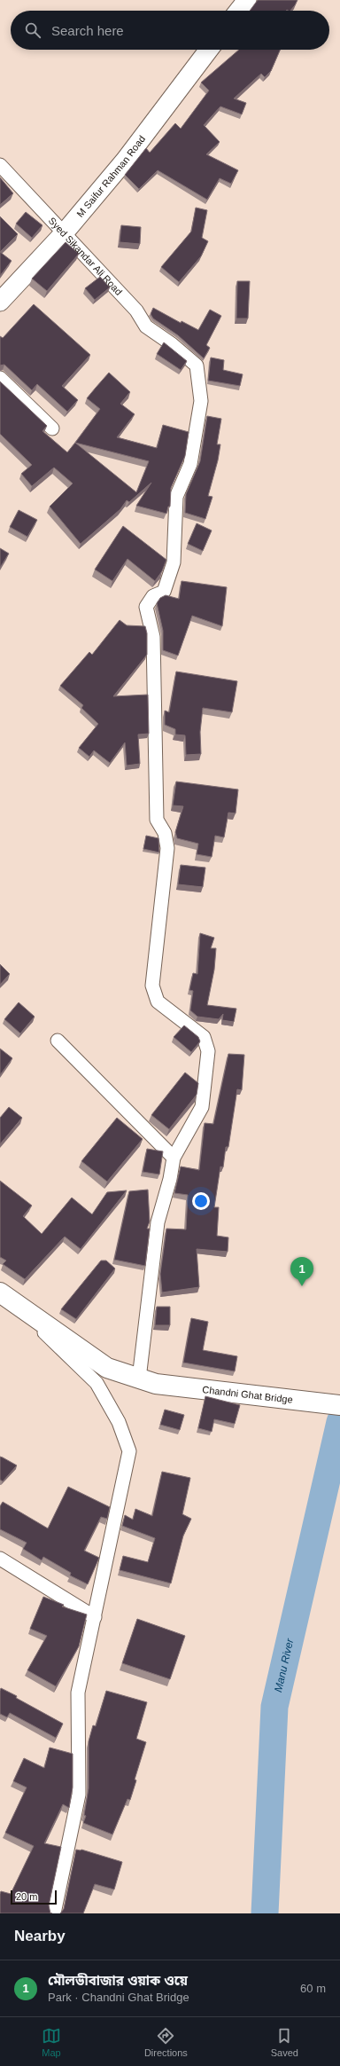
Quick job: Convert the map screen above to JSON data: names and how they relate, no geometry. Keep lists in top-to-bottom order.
{
  "streets": {
    "highway": ["Chandni Ghat Bridge"],
    "main road": ["M Saifur Rahman Road"],
    "street": ["Syed Sikandar Ali Road"]
  },
  "crossings": [
    ["M Saifur Rahman Road", "Syed Sikandar Ali Road"],
    ["Syed Sikandar Ali Road", "Chandni Ghat Bridge"]
  ],
  "water": ["Manu River"],
  "scale_bar": "20 m",
  "page": {
    "search": "Search here",
    "pins": "1",
    "scale": "20 m",
    "heading": "Nearby",
    "list": [
      {
        "mark": "1",
        "name": "মৌলভীবাজার ওয়াক ওয়ে",
        "note": "Park · Chandni Ghat Bridge",
        "value": "60 m"
      }
    ],
    "nav": ["Map", "Directions", "Saved"]
  }
}
